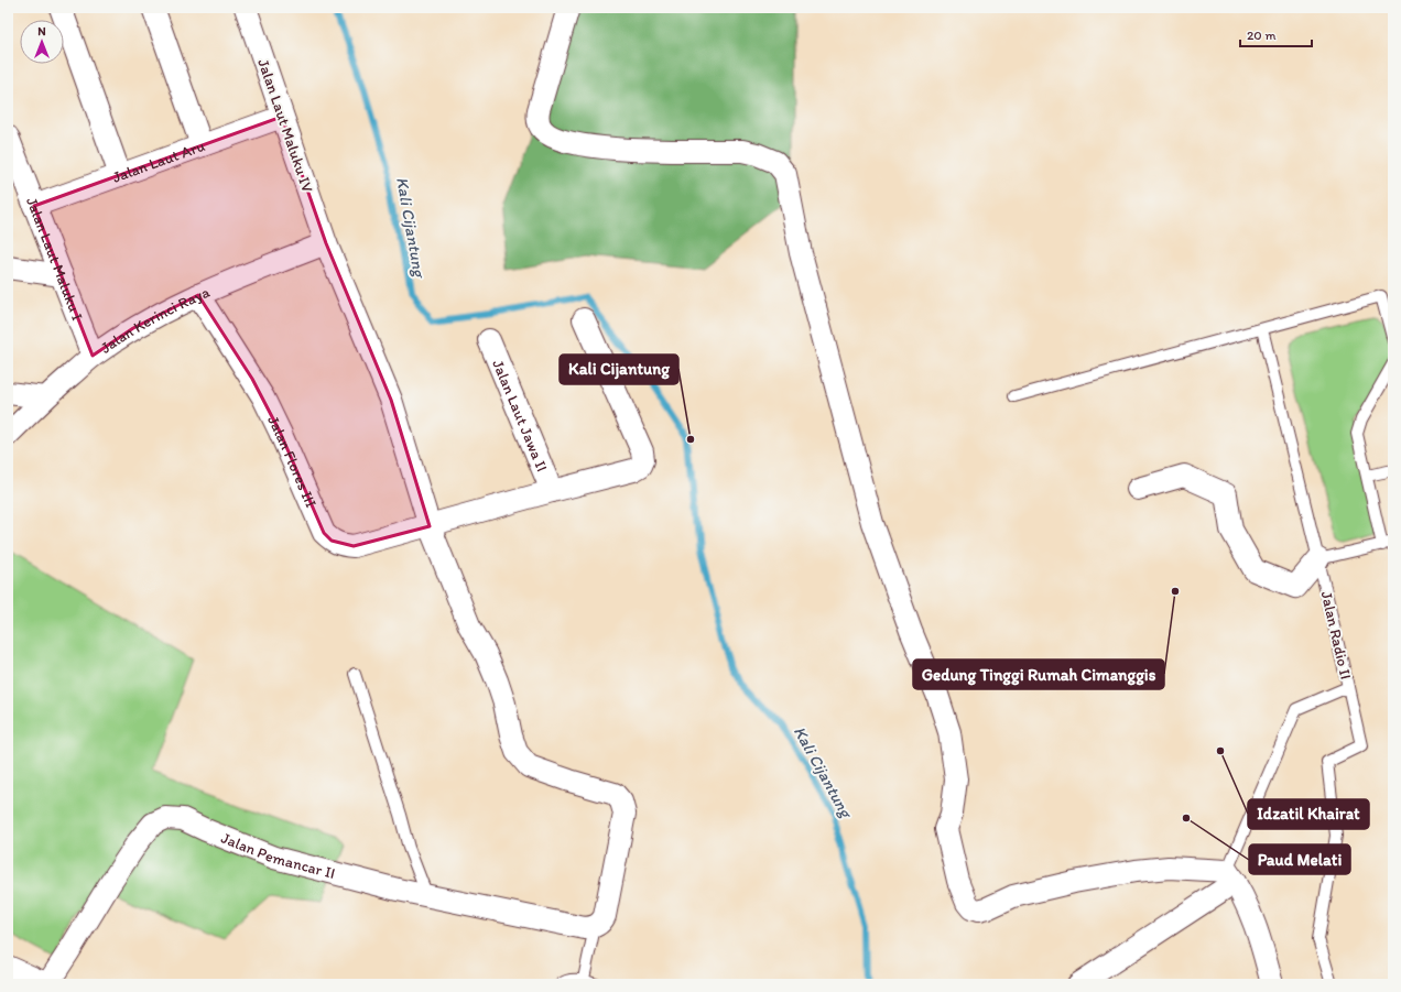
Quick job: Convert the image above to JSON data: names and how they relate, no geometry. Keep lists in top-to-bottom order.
{
  "streets": {
    "street": [
      "Jalan Laut Maluku IV",
      "Jalan Laut Aru",
      "Jalan Laut Maluku I",
      "Jalan Kerinci Raya",
      "Jalan Laut Jawa II",
      "Jalan Flores III",
      "Jalan Pemancar II"
    ],
    "lane": ["Jalan Radio II"]
  },
  "crossings": [
    ["Jalan Laut Maluku IV", "Jalan Laut Aru"],
    ["Jalan Laut Maluku IV", "Jalan Kerinci Raya"],
    ["Jalan Laut Maluku IV", "Jalan Flores III"],
    ["Jalan Laut Maluku IV", "Jalan Pemancar II"],
    ["Jalan Laut Aru", "Jalan Laut Maluku I"],
    ["Jalan Laut Maluku I", "Jalan Kerinci Raya"],
    ["Jalan Kerinci Raya", "Jalan Flores III"],
    ["Jalan Laut Jawa II", "Jalan Flores III"]
  ],
  "water": ["Kali Cijantung"],
  "places": [
    "Kali Cijantung",
    "Gedung Tinggi Rumah Cimanggis",
    "Idzatil Khairat",
    "Paud Melati"
  ],
  "scale_bar": "20 m",
  "north": "top"
}
